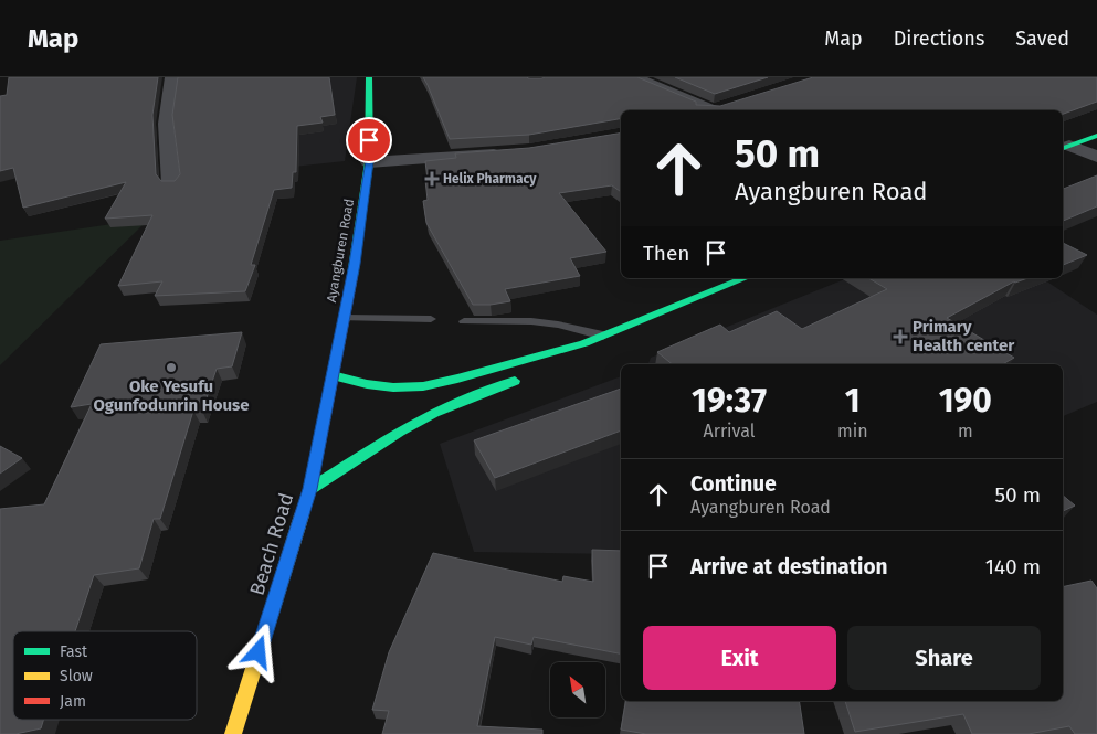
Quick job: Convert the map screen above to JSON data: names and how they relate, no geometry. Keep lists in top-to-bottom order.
{
  "streets": {
    "main road": ["Ayangburen Road", "Beach Road"]
  },
  "crossings": [
    ["Ayangburen Road", "Beach Road"]
  ],
  "places": {
    "health": ["Helix Pharmacy", "Primary Health center"],
    "other": ["Oke Yesufu Ogunfodunrin House"]
  },
  "legend": ["Fast", "Slow", "Jam"],
  "north": "top left",
  "page": {
    "header": "Map",
    "nav": ["Map", "Directions", "Saved"],
    "turn": ["50 m", "Ayangburen Road"],
    "then": "Then",
    "eta": [
      "19:37",
      "Arrival",
      "1",
      "min",
      "190",
      "m"
    ],
    "list": [
      {
        "name": "Continue",
        "note": "Ayangburen Road",
        "value": "50 m"
      },
      {
        "name": "Arrive at destination",
        "value": "140 m"
      }
    ],
    "buttons": ["Exit", "Share"]
  }
}
